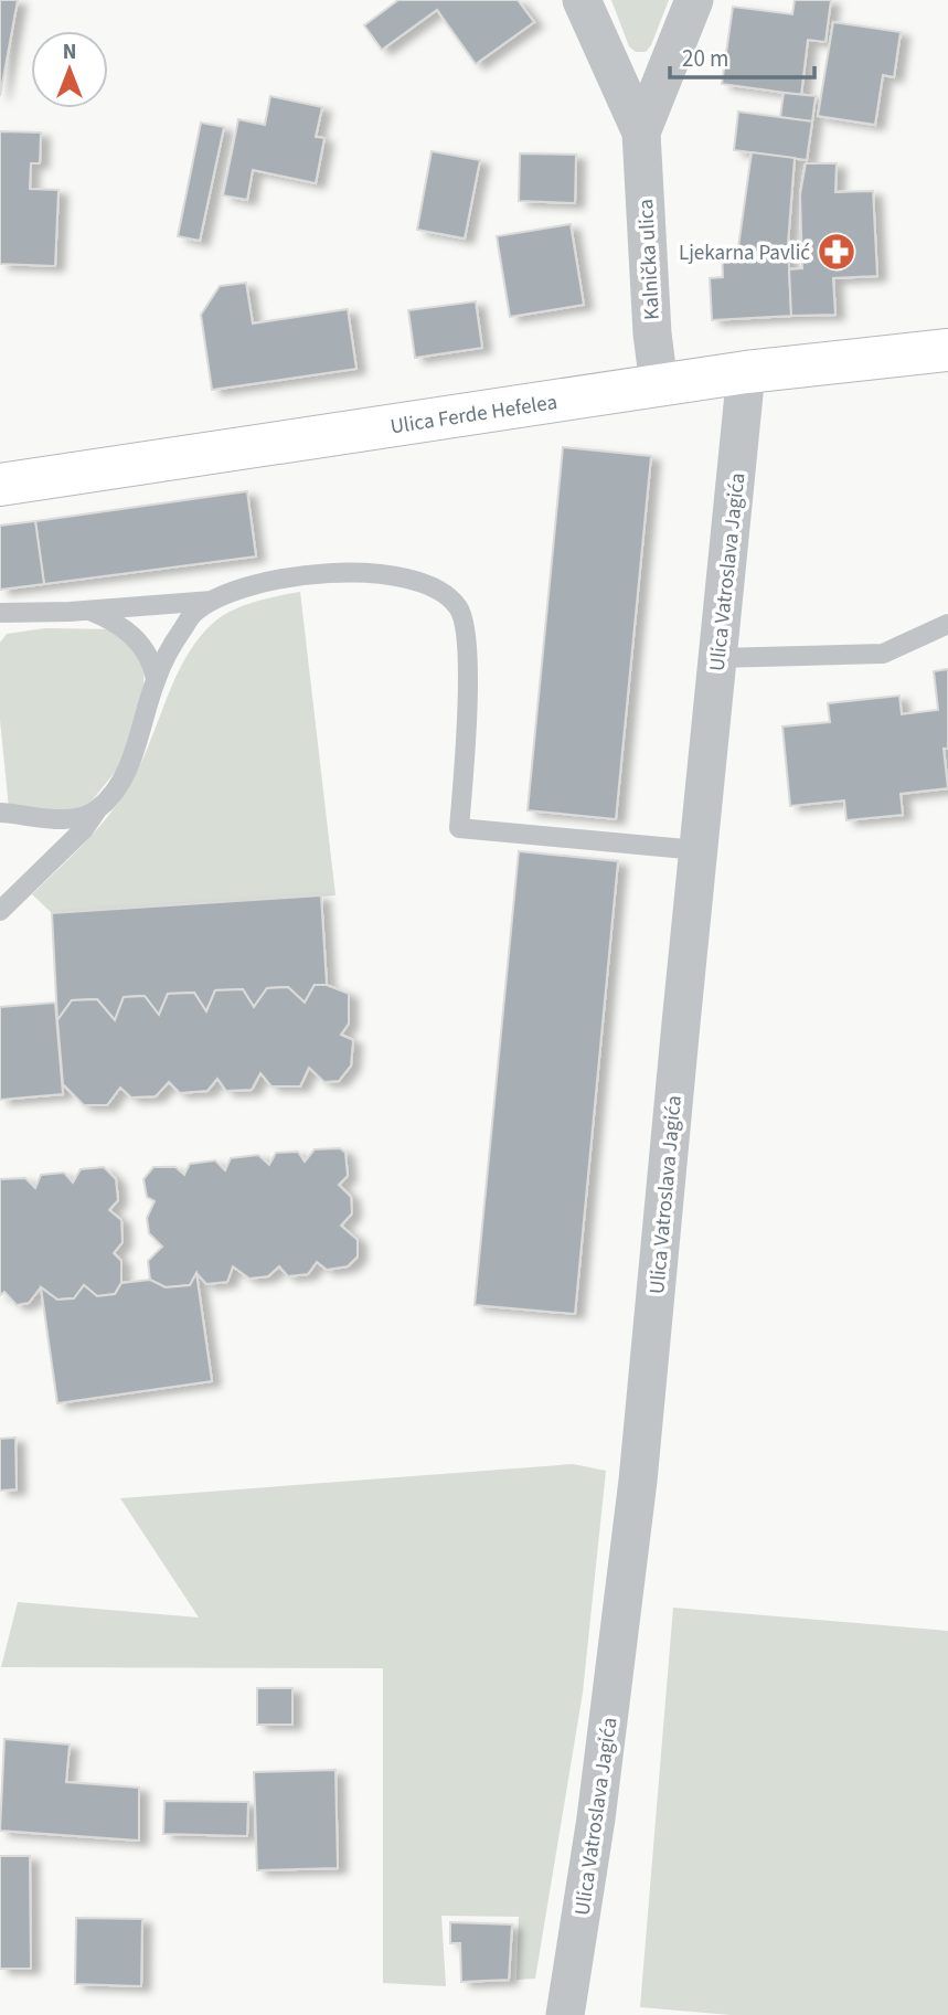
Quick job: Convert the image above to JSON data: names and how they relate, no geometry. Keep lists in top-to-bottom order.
{
  "streets": {
    "main road": ["Ulica Ferde Hefelea"],
    "street": ["Kalnička ulica", "Ulica Vatroslava Jagića"]
  },
  "crossings": [
    ["Kalnička ulica", "Ulica Ferde Hefelea"],
    ["Ulica Ferde Hefelea", "Ulica Vatroslava Jagića"]
  ],
  "places": {
    "pharmacy": ["Ljekarna Pavlić"]
  },
  "scale_bar": "20 m",
  "north": "top"
}
